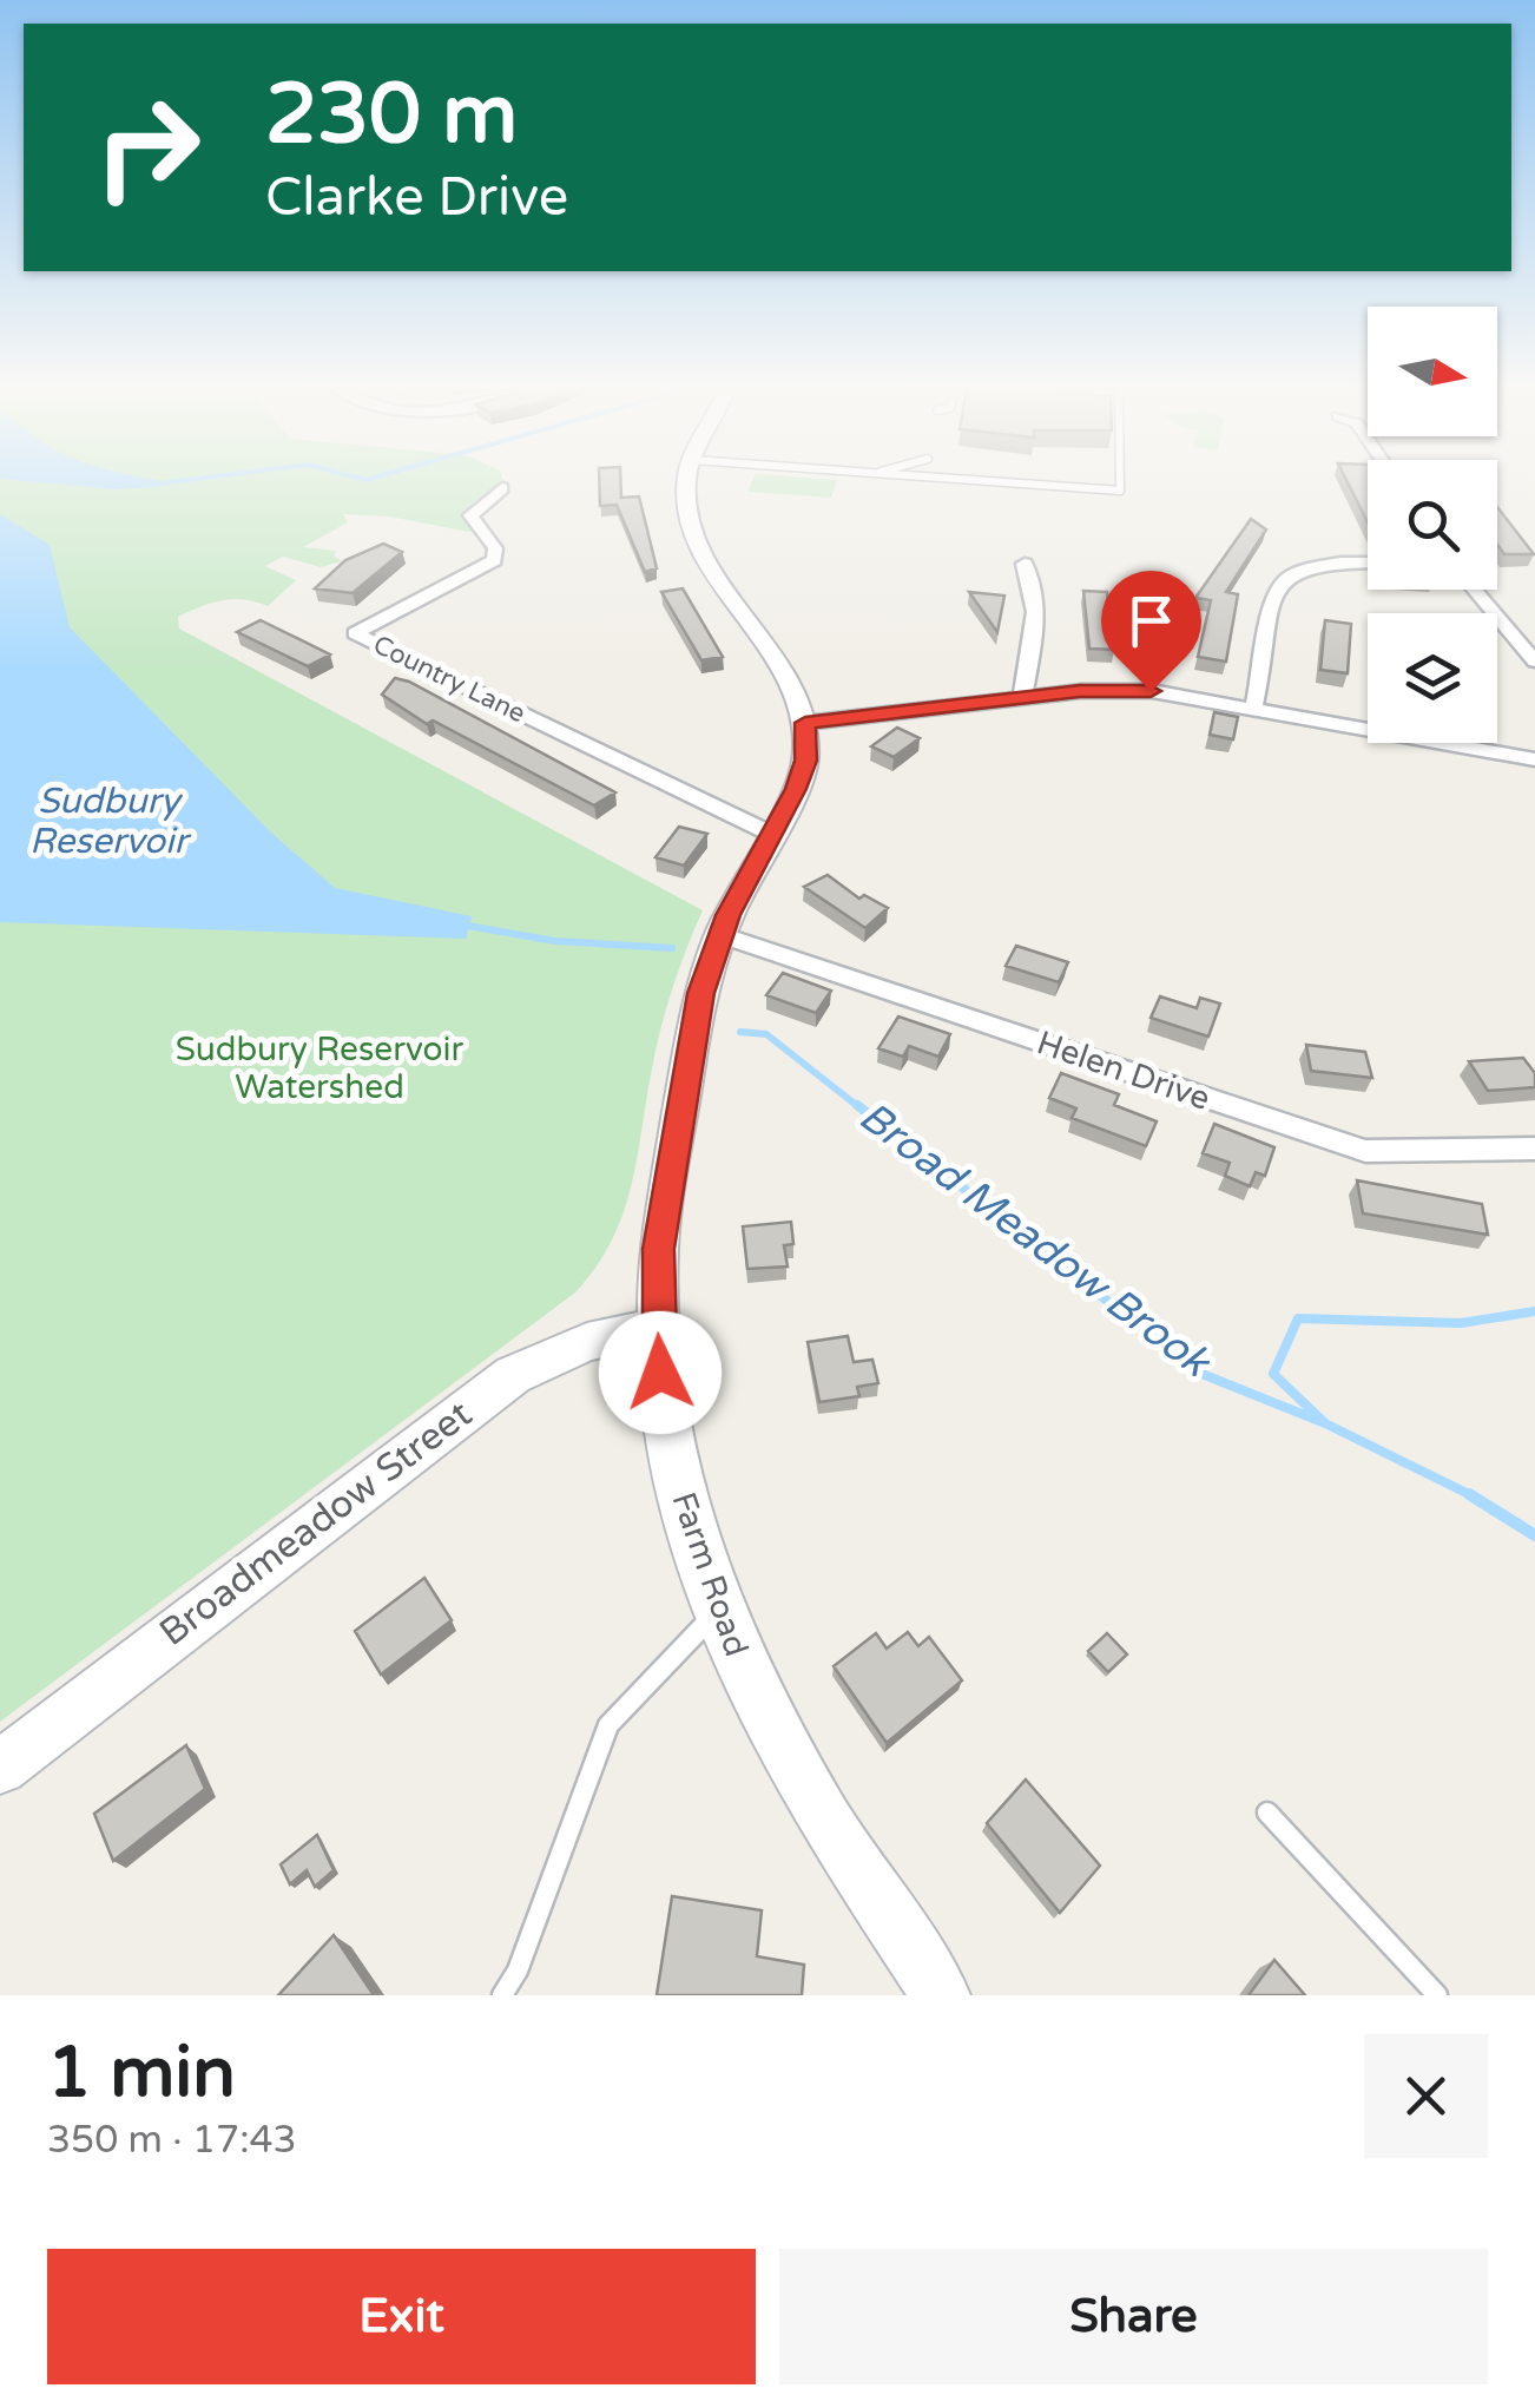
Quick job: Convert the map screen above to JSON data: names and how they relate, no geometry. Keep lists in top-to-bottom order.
{
  "streets": {
    "street": [
      "Country Lane",
      "Helen Drive",
      "Broadmeadow Street",
      "Farm Road"
    ]
  },
  "crossings": [
    ["Country Lane", "Farm Road"],
    ["Helen Drive", "Farm Road"],
    ["Broadmeadow Street", "Farm Road"]
  ],
  "water": ["Sudbury Reservoir", "Broad Meadow Brook"],
  "parks": ["Sudbury Reservoir Watershed"],
  "north": "right",
  "page": {
    "turn": ["230 m", "Clarke Drive"],
    "heading": ["1 min", "350 m · 17:43"],
    "buttons": ["Exit", "Share"]
  }
}
